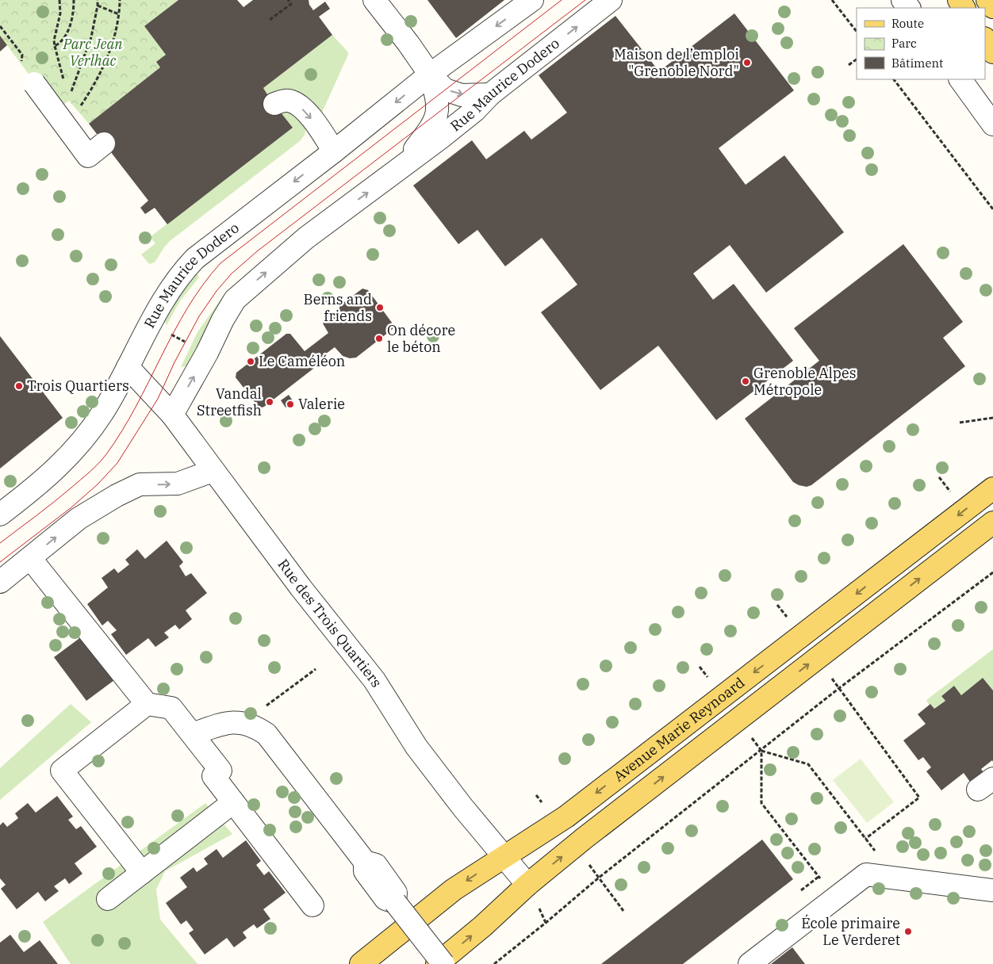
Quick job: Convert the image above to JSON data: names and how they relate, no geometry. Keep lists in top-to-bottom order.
{
  "streets": {
    "main road": ["Avenue Marie Reynoard"],
    "street": ["Rue Maurice Dodero", "Rue des Trois Quartiers"]
  },
  "crossings": [
    ["Rue Maurice Dodero", "Rue des Trois Quartiers"],
    ["Rue des Trois Quartiers", "Avenue Marie Reynoard"]
  ],
  "parks": ["Parc Jean Verlhac"],
  "places": [
    "Maison de l’emploi \"Grenoble Nord\"",
    "Berns and friends",
    "On décore le béton",
    "Le Caméléon",
    "Grenoble Alpes Métropole",
    "Trois Quartiers",
    "Vandal Streetfish",
    "Valerie",
    "École primaire Le Verderet"
  ],
  "legend": ["Route", "Parc", "Bâtiment"]
}
